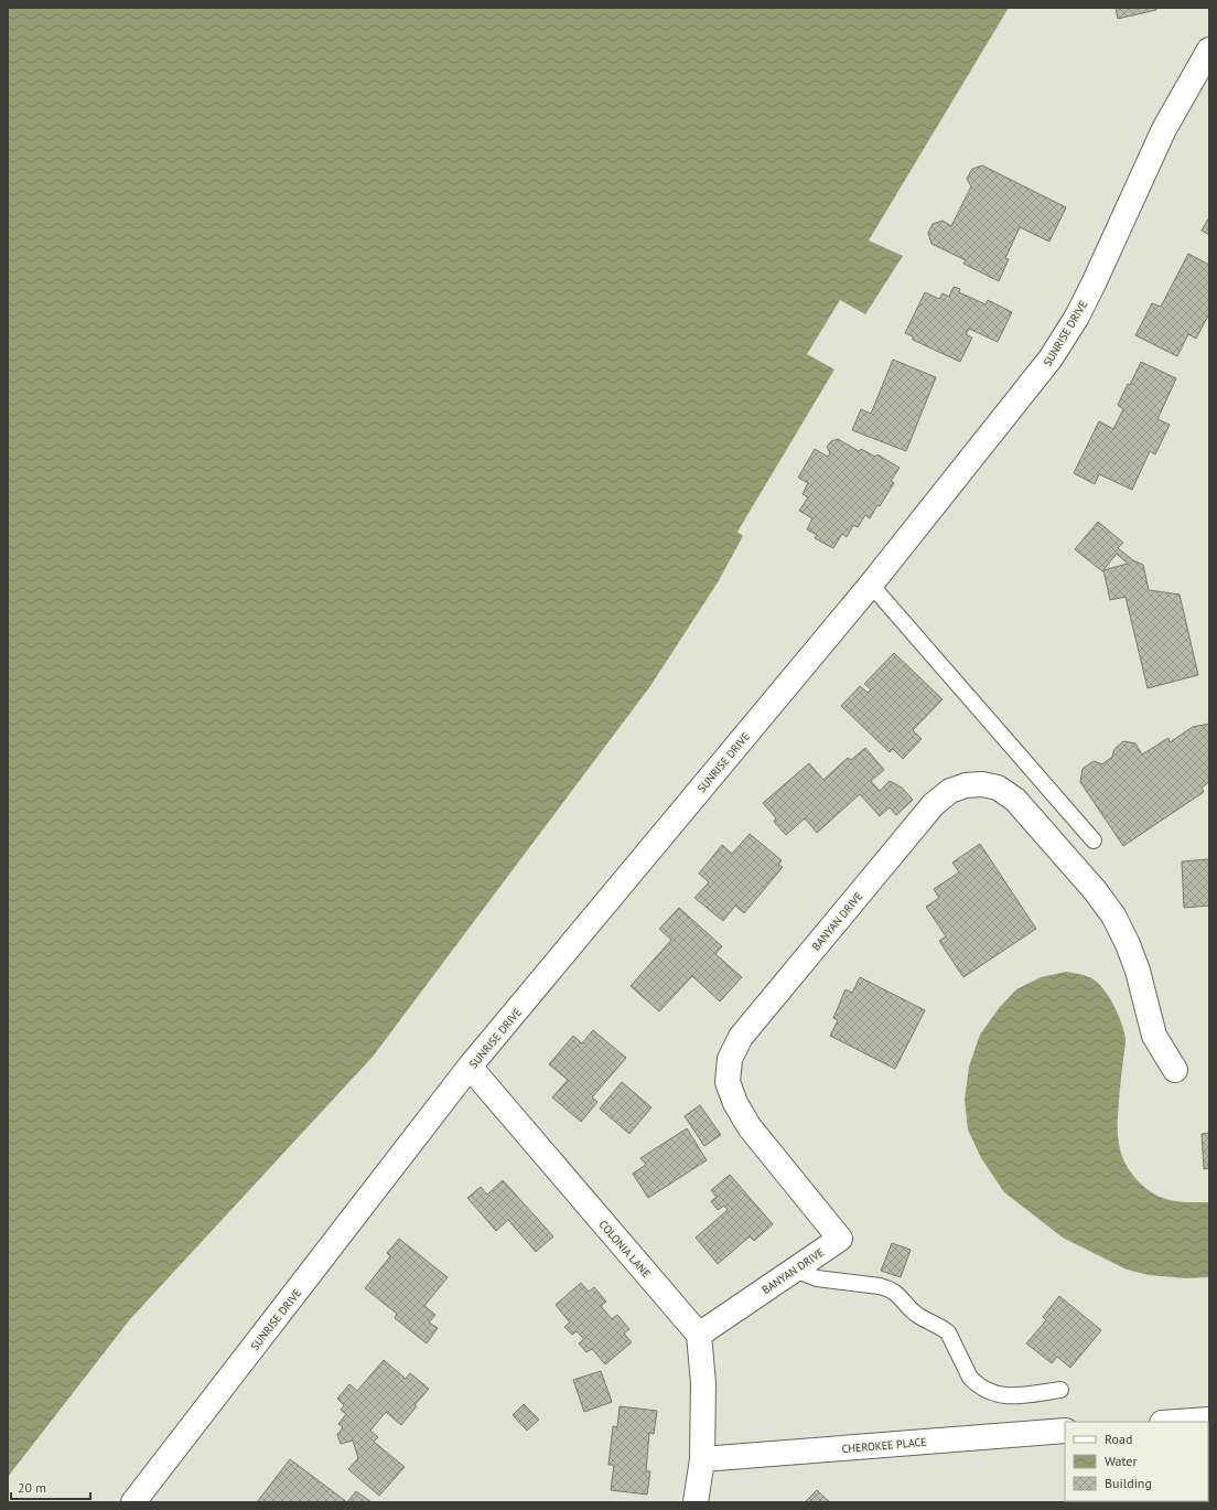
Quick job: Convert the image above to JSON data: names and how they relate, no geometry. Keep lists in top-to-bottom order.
{
  "streets": {
    "street": [
      "SUNRISE DRIVE",
      "BANYAN DRIVE",
      "COLONIA LANE",
      "CHEROKEE PLACE"
    ]
  },
  "crossings": [
    ["SUNRISE DRIVE", "COLONIA LANE"],
    ["BANYAN DRIVE", "COLONIA LANE"]
  ],
  "legend": ["Road", "Water", "Building"],
  "scale_bar": "20 m"
}
